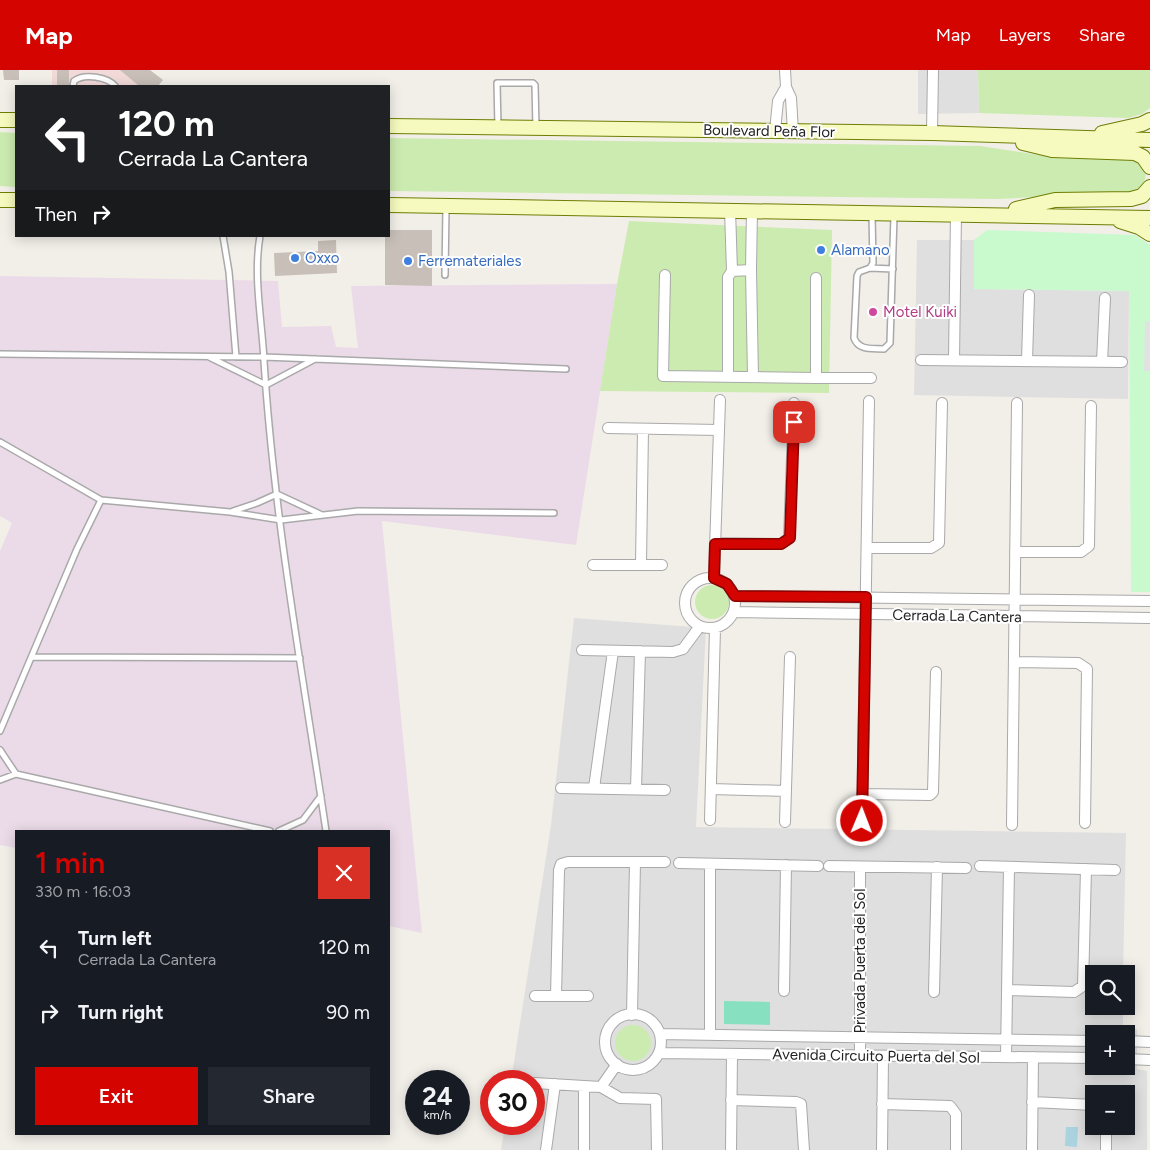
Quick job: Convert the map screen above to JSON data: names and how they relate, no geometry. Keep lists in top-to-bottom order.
{
  "streets": {
    "main road": ["Boulevard Peña Flor"],
    "street": ["Cerrada La Cantera", "Privada Puerta del Sol", "Avenida Circuito Puerta del Sol"]
  },
  "crossings": [
    ["Privada Puerta del Sol", "Avenida Circuito Puerta del Sol"]
  ],
  "places": [
    "Alamano",
    "Oxxo",
    "Ferremateriales",
    "Motel Kuiki"
  ],
  "page": {
    "header": "Map",
    "nav": ["Map", "Layers", "Share"],
    "turn": ["120 m", "Cerrada La Cantera"],
    "then": "Then",
    "heading": ["1 min", "330 m · 16:03"],
    "list": [
      {
        "name": "Turn left",
        "note": "Cerrada La Cantera",
        "value": "120 m"
      },
      {
        "name": "Turn right",
        "value": "90 m"
      }
    ],
    "map_buttons": ["+", "−"],
    "buttons": ["Exit", "Share"],
    "speed": "24 km/h",
    "limit": "30"
  }
}
